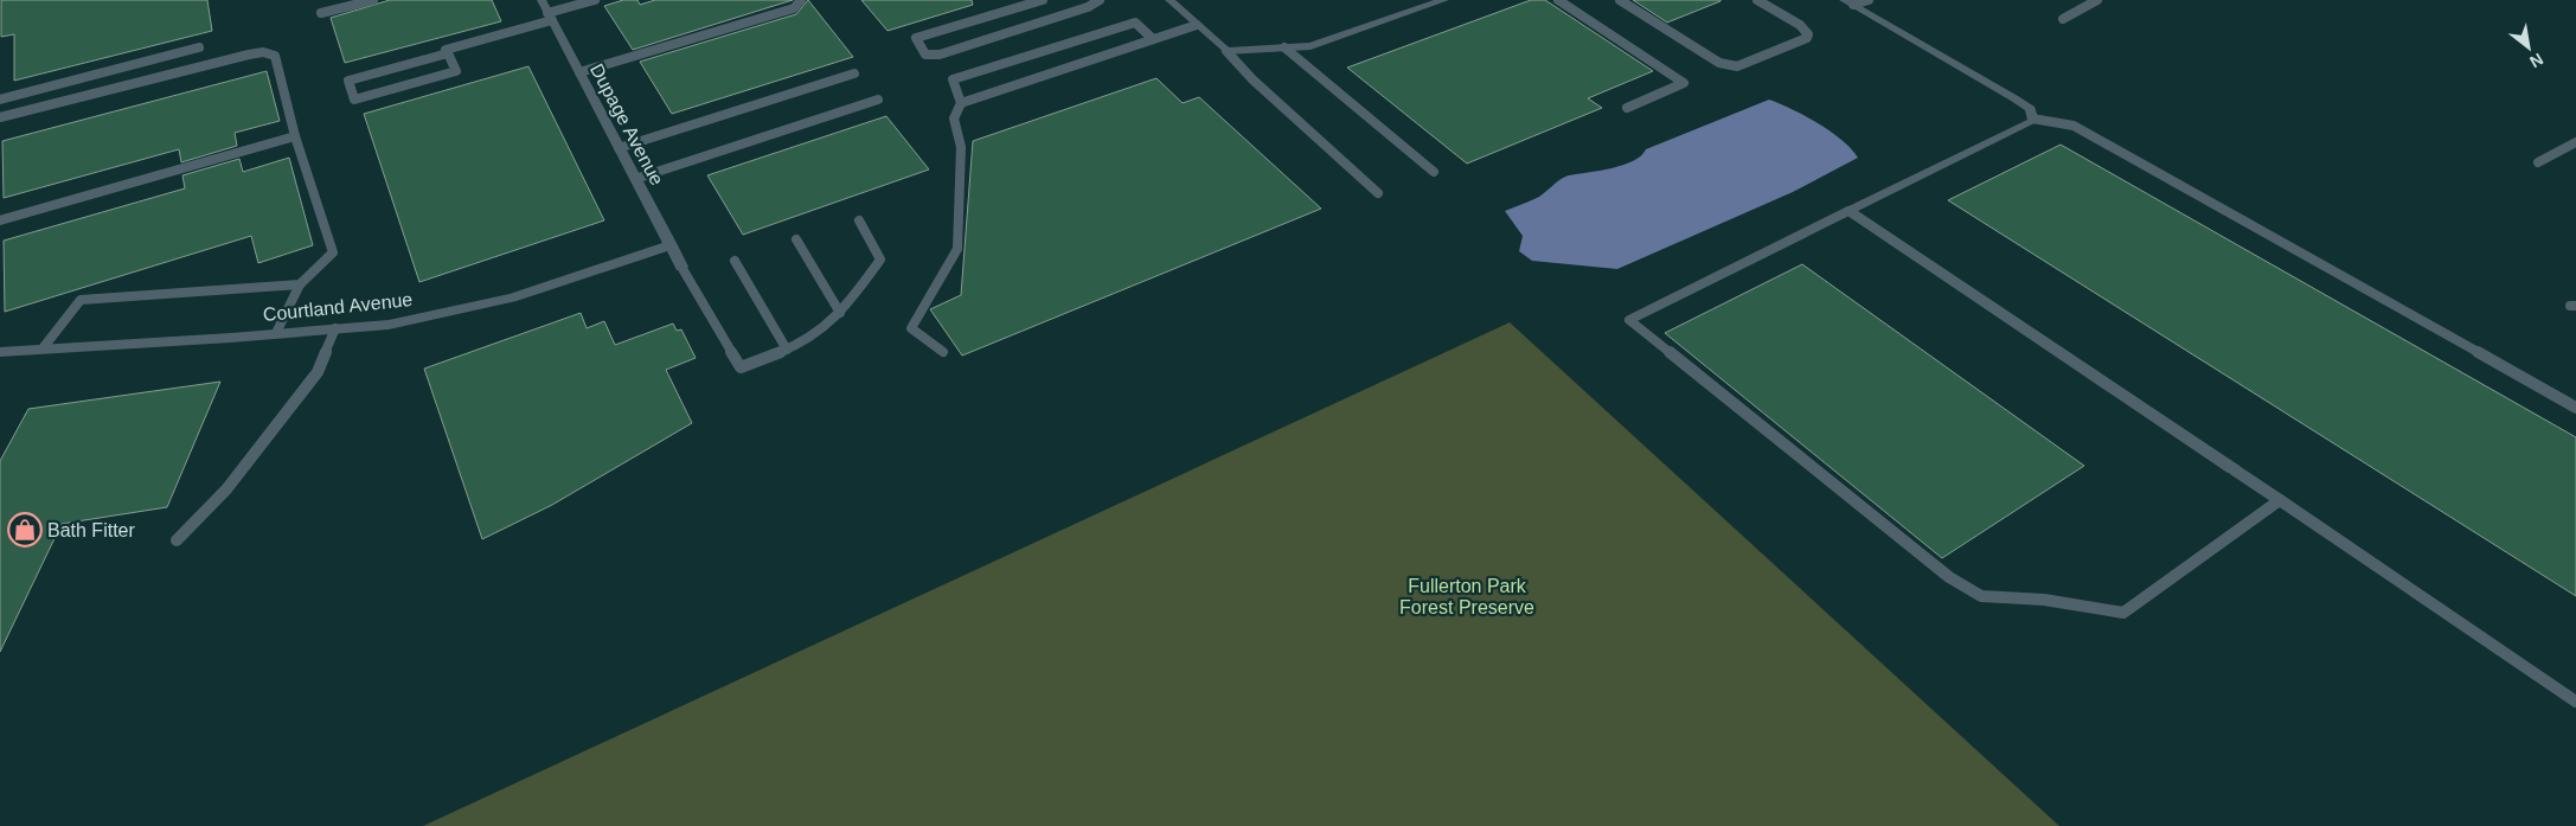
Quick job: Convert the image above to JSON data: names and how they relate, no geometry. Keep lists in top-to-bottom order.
{
  "streets": {
    "street": ["Dupage Avenue", "Courtland Avenue"]
  },
  "crossings": [
    ["Dupage Avenue", "Courtland Avenue"]
  ],
  "parks": ["Fullerton Park Forest Preserve"],
  "places": {
    "shop": ["Bath Fitter"]
  },
  "north": "bottom right"
}
